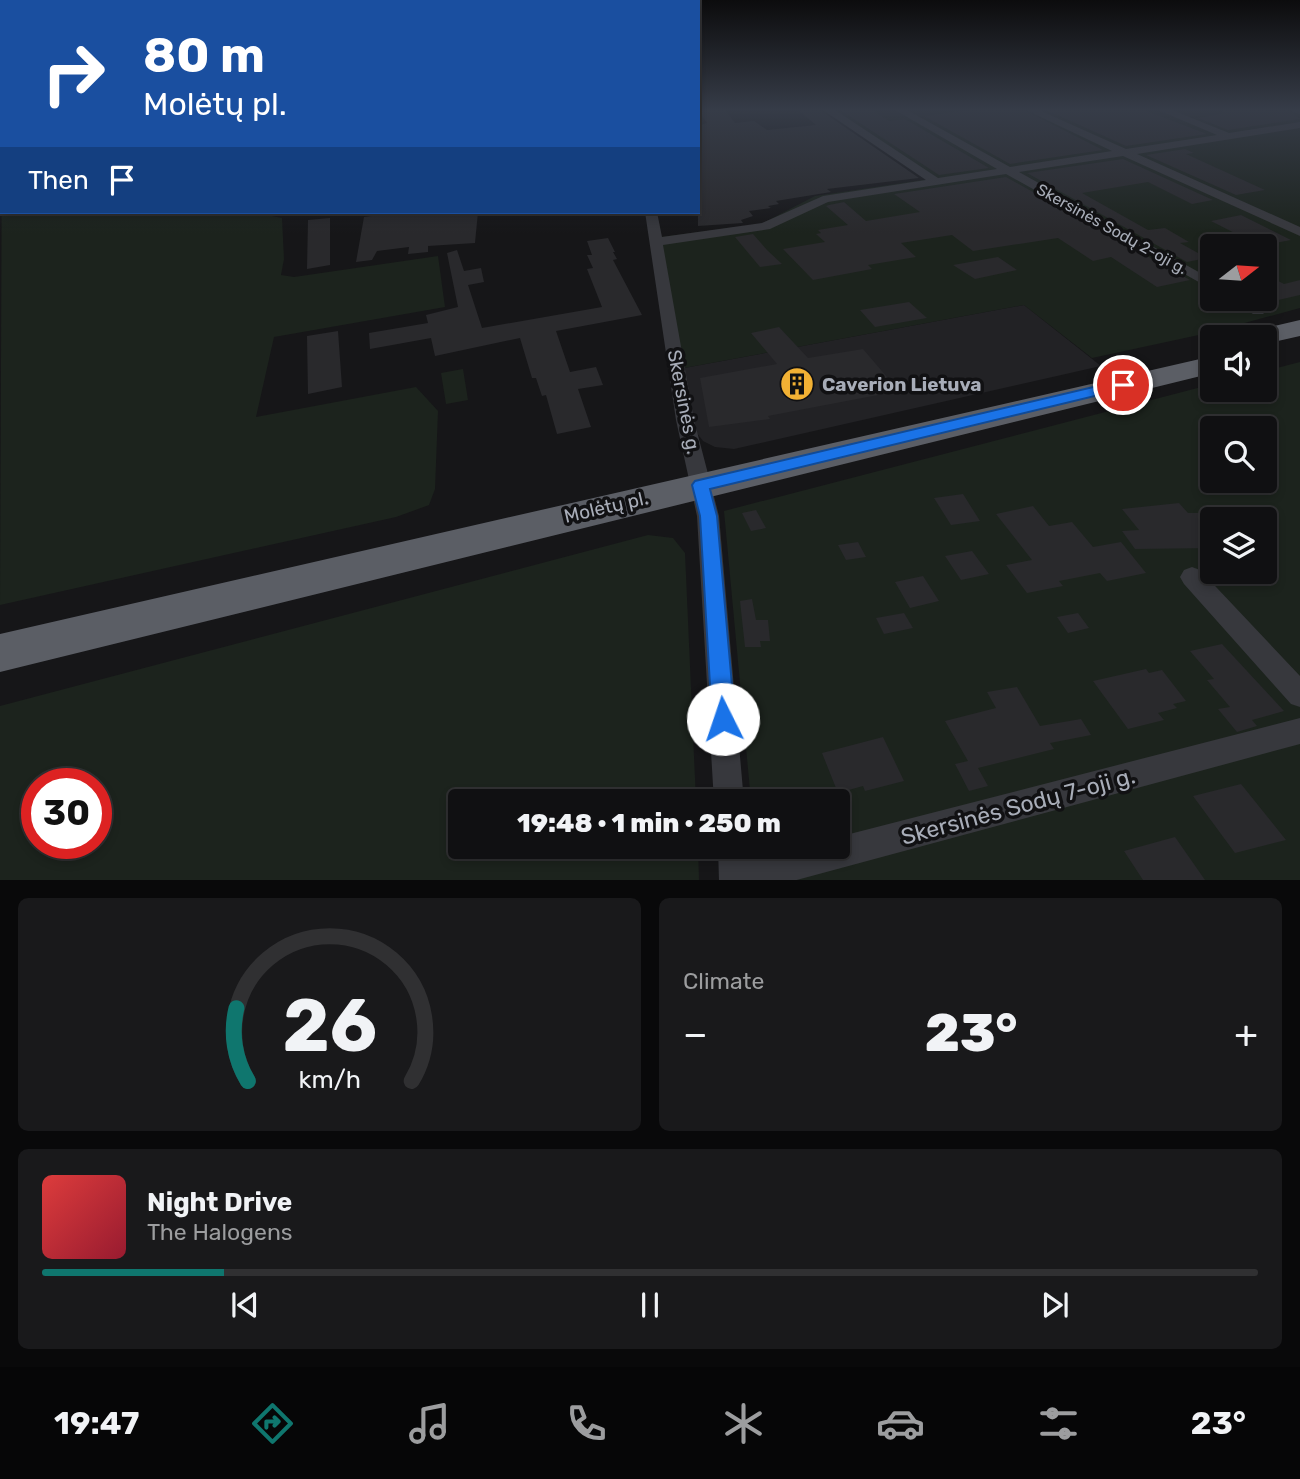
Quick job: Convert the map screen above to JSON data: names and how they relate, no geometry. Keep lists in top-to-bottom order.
{
  "streets": {
    "highway": ["Molėtų pl."],
    "street": ["Skersinės Sodų 2-oji g.", "Skersinės g.", "Skersinės Sodų 7-oji g."]
  },
  "crossings": [
    ["Skersinės g.", "Molėtų pl."]
  ],
  "places": {
    "building": ["Caverion Lietuva"]
  },
  "north": "right",
  "page": {
    "turn": ["80 m", "Molėtų pl."],
    "then": "Then",
    "limit": "30",
    "trip": "19:48 · 1 min · 250 m",
    "tile": "Climate",
    "heat": ["−", "23°", "+"],
    "song": ["Night Drive", "The Halogens"],
    "tabs": ["19:47", "23°"],
    "gauge": ["26", "km/h"]
  }
}
